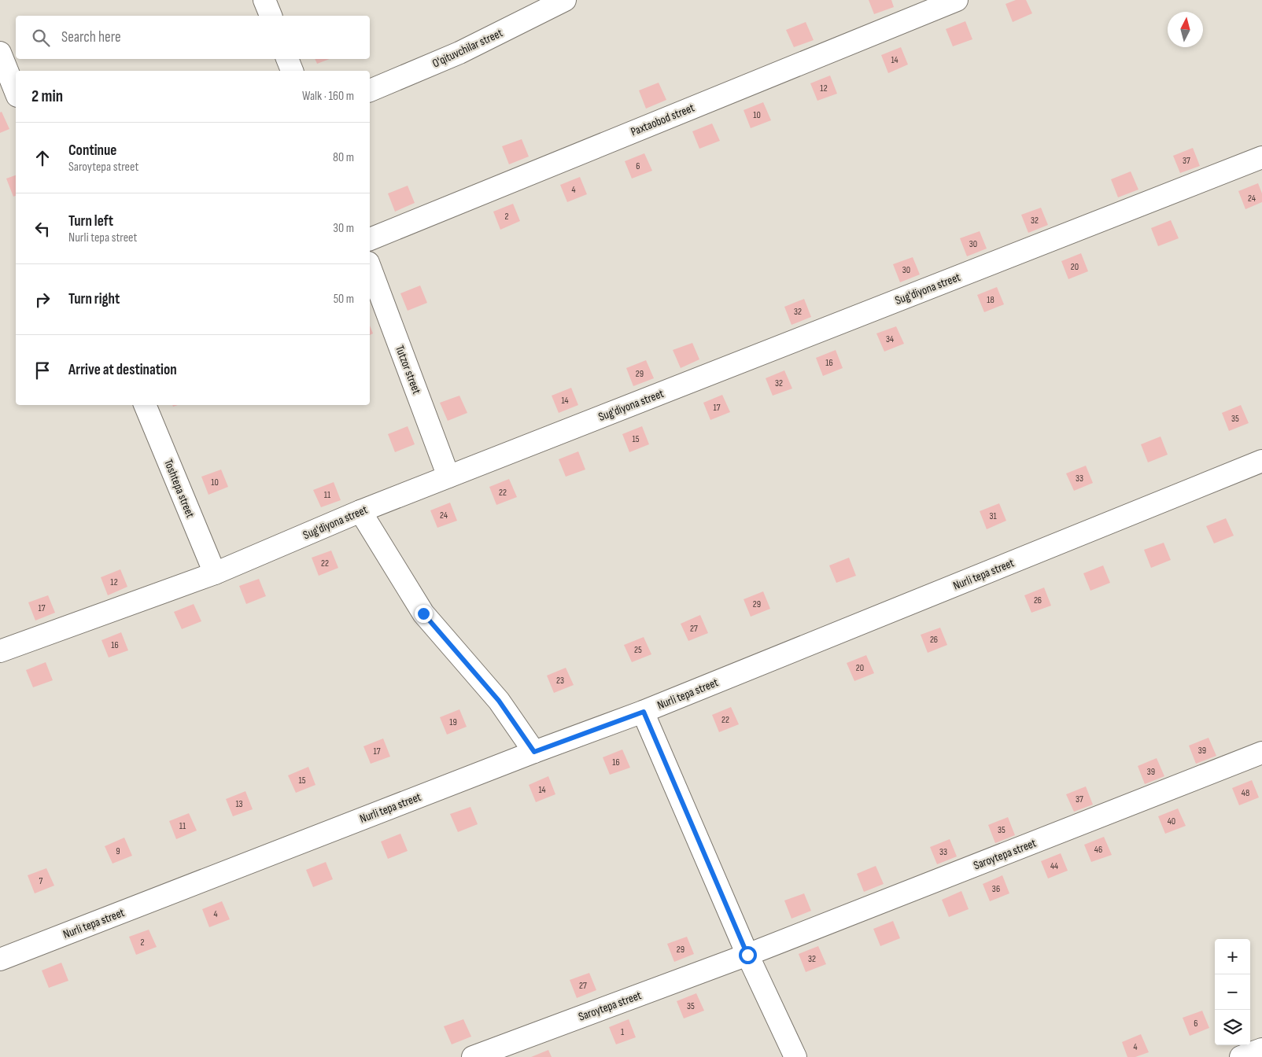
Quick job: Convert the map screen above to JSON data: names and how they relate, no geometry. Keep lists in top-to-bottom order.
{
  "streets": {
    "street": [
      "O'qituvchilar street",
      "Paxtaobod street",
      "Sug'diyona street",
      "Tutzor street",
      "Toshtepa street",
      "Nurli tepa street",
      "Saroytepa street"
    ]
  },
  "crossings": [
    ["Sug'diyona street", "Tutzor street"],
    ["Sug'diyona street", "Toshtepa street"]
  ],
  "house_numbers": [
    "14",
    "12",
    "10",
    "37",
    "6",
    "4",
    "24",
    "2",
    "32",
    "30",
    "20",
    "30",
    "18",
    "32",
    "34",
    "16",
    "29",
    "32",
    "14",
    "17",
    "35",
    "15",
    "33",
    "10",
    "22",
    "11",
    "24",
    "31",
    "22",
    "12",
    "26",
    "29",
    "17",
    "27",
    "26",
    "16",
    "25",
    "20",
    "23",
    "22",
    "19",
    "39",
    "17",
    "16",
    "39",
    "15",
    "14",
    "48",
    "37",
    "13",
    "40",
    "11",
    "35",
    "46",
    "9",
    "33",
    "44",
    "7",
    "36",
    "4",
    "2",
    "29",
    "32",
    "27",
    "35",
    "6",
    "1",
    "4"
  ],
  "north": "top",
  "page": {
    "search": "Search here",
    "heading": ["2 min", "Walk · 160 m"],
    "list": [
      ["Continue", "Saroytepa street", "80 m"],
      ["Turn left", "Nurli tepa street", "30 m"],
      ["Turn right", "50 m"],
      "Arrive at destination"
    ],
    "map_buttons": ["+", "−"]
  }
}
